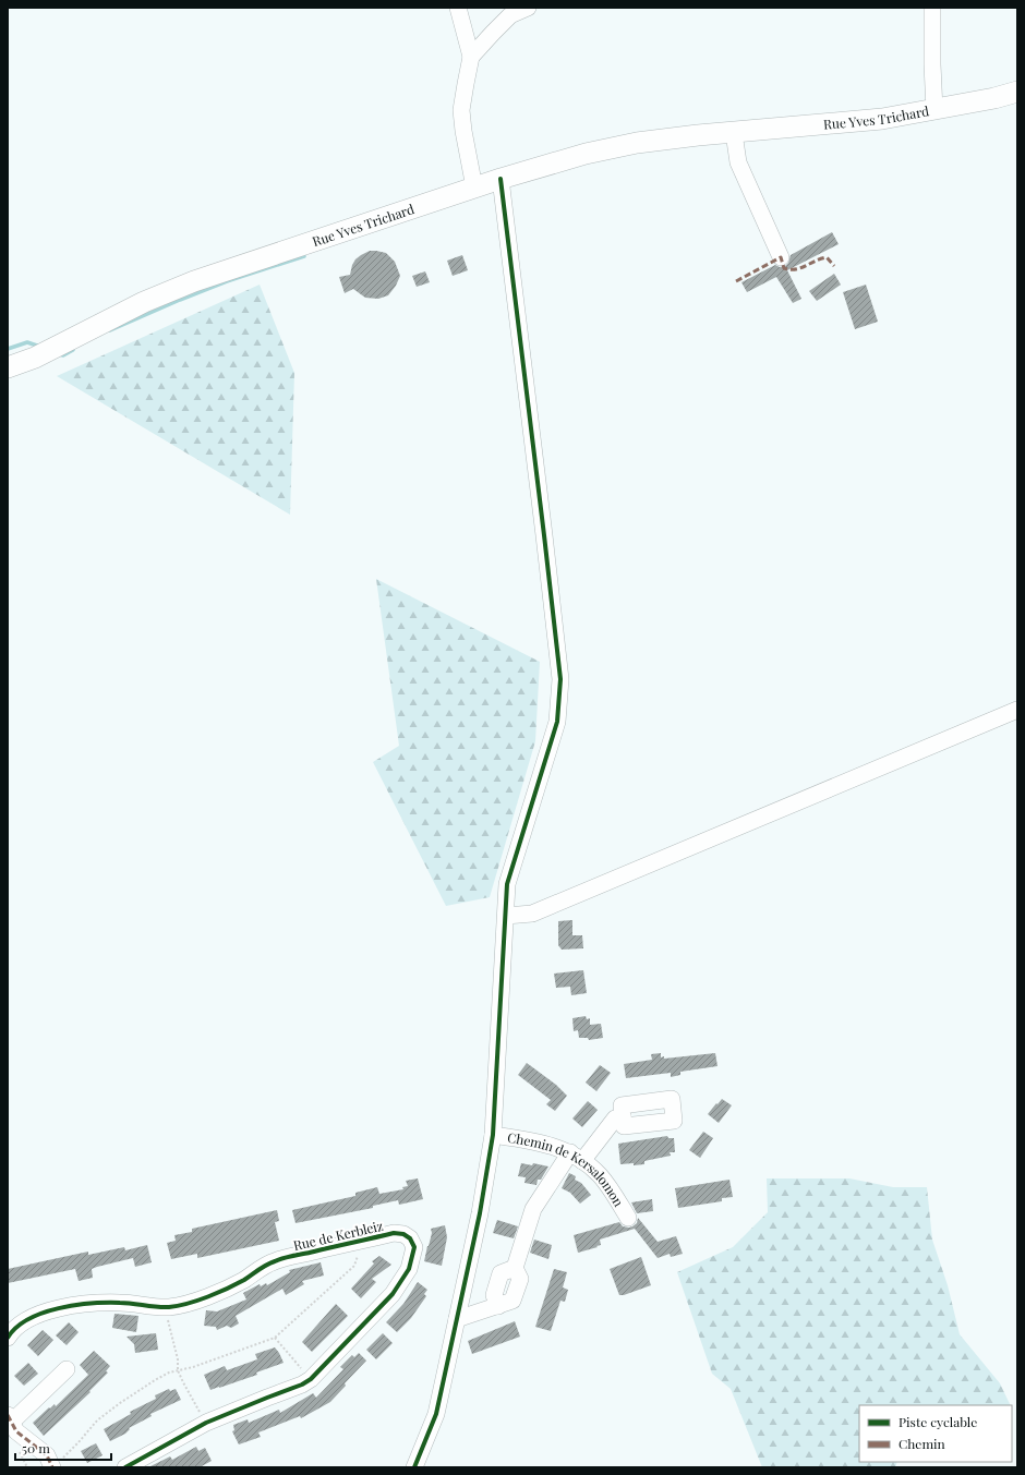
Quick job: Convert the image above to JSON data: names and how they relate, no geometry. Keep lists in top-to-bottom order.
{
  "streets": {
    "main road": ["Rue Yves Trichard"],
    "street": ["Chemin de Kersalomon", "Rue de Kerbleiz"]
  },
  "legend": ["Piste cyclable", "Chemin"],
  "scale_bar": "50 m"
}
